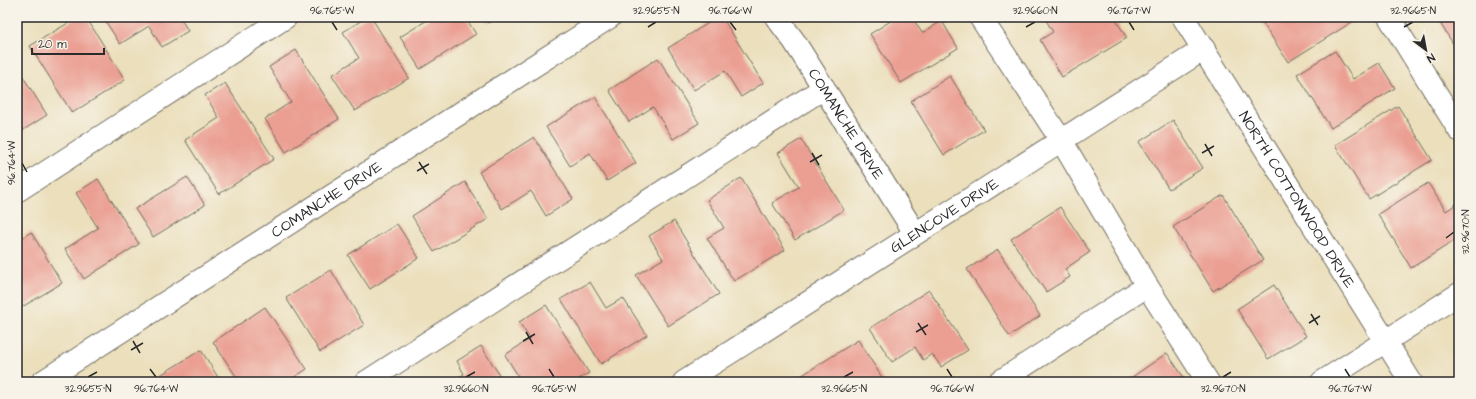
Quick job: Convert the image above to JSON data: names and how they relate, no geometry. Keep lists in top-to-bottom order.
{
  "streets": {
    "street": ["COMANCHE DRIVE", "NORTH COTTONWOOD DRIVE", "GLENCOVE DRIVE"]
  },
  "crossings": [
    ["COMANCHE DRIVE", "GLENCOVE DRIVE"],
    ["NORTH COTTONWOOD DRIVE", "GLENCOVE DRIVE"]
  ],
  "scale_bar": "20 m",
  "north": "bottom right",
  "coordinates": [
    "96.765°W",
    "32.9655°N",
    "96.766°W",
    "32.9660°N",
    "96.767°W",
    "32.9665°N",
    "96.764°W",
    "32.9670°N"
  ]
}
